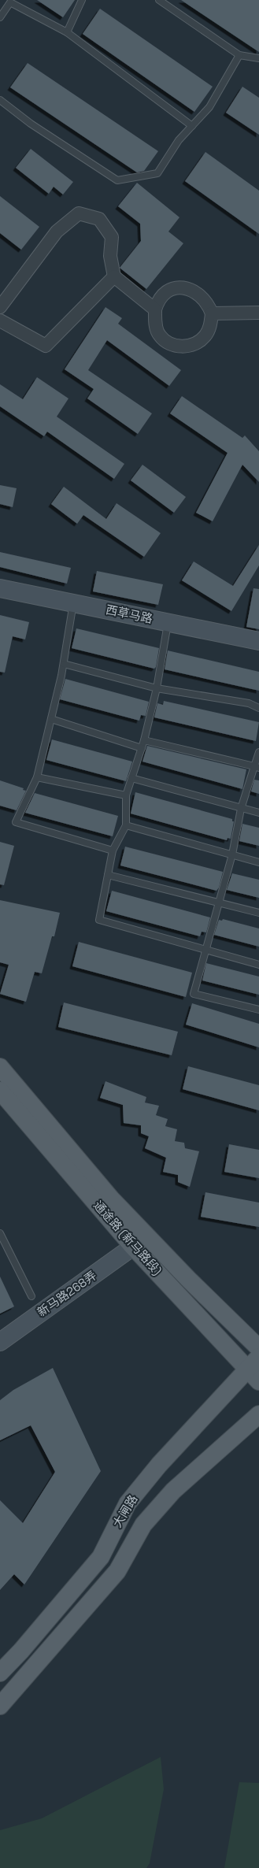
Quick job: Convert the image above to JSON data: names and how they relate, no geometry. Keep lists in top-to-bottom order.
{
  "streets": {
    "main road": ["通途路 (新马路段)", "大闸路"],
    "street": ["西草马路", "新马路268弄"]
  },
  "crossings": [
    ["通途路 (新马路段)", "新马路268弄"],
    ["通途路 (新马路段)", "大闸路"]
  ]
}
